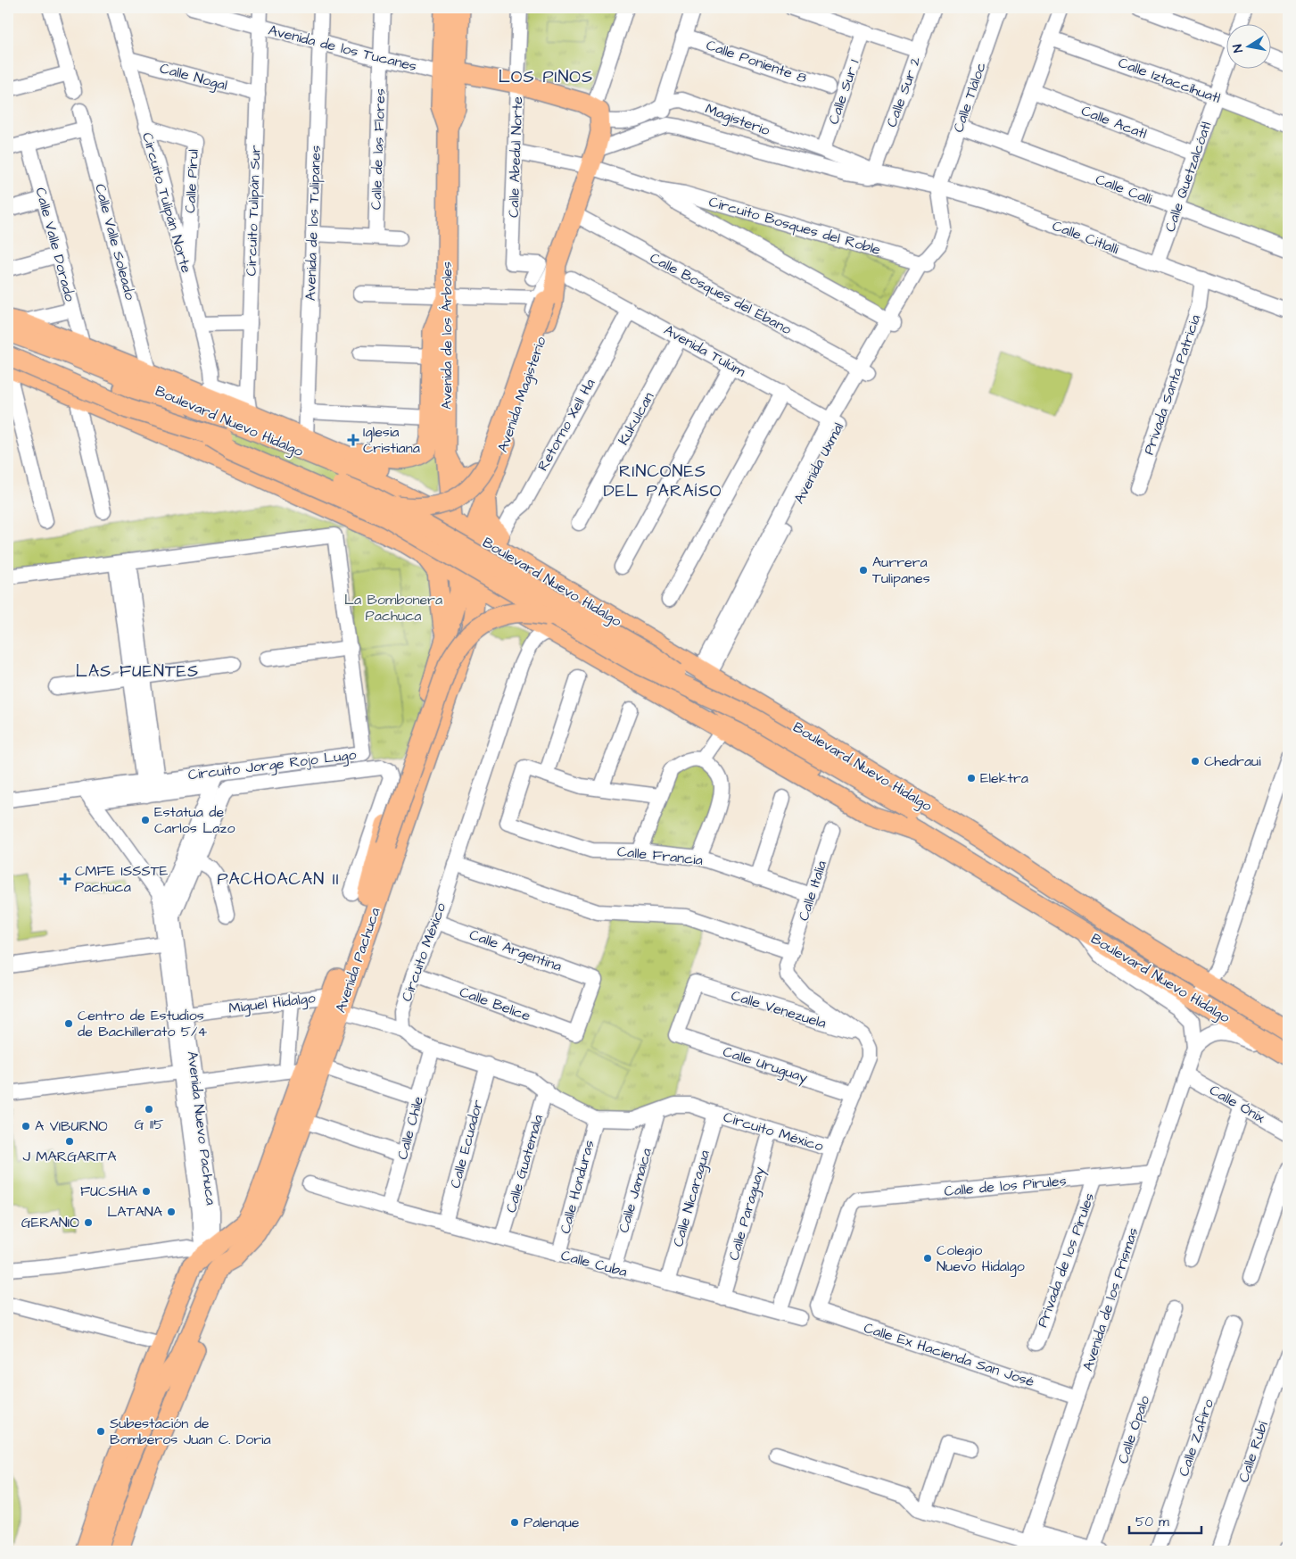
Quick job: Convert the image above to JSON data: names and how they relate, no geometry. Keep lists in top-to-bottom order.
{
  "streets": {
    "main road": [
      "Avenida de los Árboles",
      "Avenida Magisterio",
      "Boulevard Nuevo Hidalgo",
      "Avenida Pachuca",
      "Avenida Nuevo Pachuca"
    ],
    "street": [
      "Avenida de los Tucanes",
      "Calle Poniente 8",
      "Calle Nogal",
      "Calle Iztaccíhuatl",
      "Calle Sur 1",
      "Calle Sur 2",
      "Calle Tláloc",
      "Magisterio",
      "Calle Acatl",
      "Calle de las Flores",
      "Calle Abedul Norte",
      "Calle Quetzalcóatl",
      "Calle Pirul",
      "Calle Calli",
      "Circuito Tulipán Norte",
      "Circuito Tulipán Sur",
      "Avenida de los Tulipanes",
      "Circuito Bosques del Roble",
      "Calle Citlalli",
      "Calle Valle Soleado",
      "Calle Valle Dorado",
      "Calle Bosques del Ébano",
      "Avenida Tulúm",
      "Privada Santa Patricia",
      "Kukulcan",
      "Retorno Xell Ha",
      "Avenida Uxmal",
      "Circuito Jorge Rojo Lugo",
      "Calle Francia",
      "Calle Italia",
      "Calle Argentina",
      "Circuito México",
      "Miguel Hidalgo",
      "Calle Belice",
      "Calle Venezuela",
      "Calle Uruguay",
      "Calle Ónix",
      "Calle Chile",
      "Calle Ecuador",
      "Calle Guatemala",
      "Calle de los Pirules",
      "Calle Honduras",
      "Calle Jamaica",
      "Calle Nicaragua",
      "Calle Paraguay",
      "Privada de los Pirules",
      "Calle Cuba",
      "Avenida de los Prismas",
      "Calle Ex Hacienda San José",
      "Calle Ópalo",
      "Calle Zafiro",
      "Calle Rubí"
    ]
  },
  "crossings": [
    ["Avenida de los Tucanes", "Calle de las Flores"],
    ["Avenida de los Tucanes", "Circuito Tulipán Sur"],
    ["Avenida de los Tucanes", "Avenida de los Tulipanes"],
    ["Avenida de los Tucanes", "Avenida de los Árboles"],
    ["Calle Nogal", "Circuito Tulipán Norte"],
    ["Calle Nogal", "Circuito Tulipán Sur"],
    ["Calle Iztaccíhuatl", "Calle Quetzalcóatl"],
    ["Calle Sur 1", "Magisterio"],
    ["Calle Sur 2", "Magisterio"],
    ["Calle Sur 2", "Calle Citlalli"],
    ["Calle Tláloc", "Calle Calli"],
    ["Calle Tláloc", "Calle Citlalli"],
    ["Calle Tláloc", "Avenida Uxmal"],
    ["Magisterio", "Calle Citlalli"],
    ["Magisterio", "Avenida Magisterio"],
    ["Calle Acatl", "Calle Quetzalcóatl"],
    ["Calle Abedul Norte", "Circuito Bosques del Roble"],
    ["Calle Quetzalcóatl", "Calle Calli"],
    ["Calle Quetzalcóatl", "Calle Citlalli"],
    ["Calle Pirul", "Circuito Tulipán Norte"],
    ["Circuito Bosques del Roble", "Avenida Magisterio"],
    ["Circuito Bosques del Roble", "Avenida Uxmal"],
    ["Calle Citlalli", "Privada Santa Patricia"],
    ["Calle Citlalli", "Avenida Uxmal"],
    ["Calle Bosques del Ébano", "Avenida Magisterio"],
    ["Calle Bosques del Ébano", "Avenida Uxmal"],
    ["Avenida de los Árboles", "Boulevard Nuevo Hidalgo"],
    ["Avenida Tulúm", "Kukulcan"],
    ["Avenida Tulúm", "Retorno Xell Ha"],
    ["Avenida Tulúm", "Avenida Uxmal"],
    ["Avenida Magisterio", "Boulevard Nuevo Hidalgo"],
    ["Boulevard Nuevo Hidalgo", "Circuito México"],
    ["Boulevard Nuevo Hidalgo", "Avenida Pachuca"],
    ["Boulevard Nuevo Hidalgo", "Avenida de los Prismas"],
    ["Circuito Jorge Rojo Lugo", "Avenida Nuevo Pachuca"],
    ["Calle Francia", "Calle Italia"],
    ["Calle Argentina", "Circuito México"],
    ["Calle Argentina", "Calle Belice"],
    ["Circuito México", "Calle Belice"],
    ["Circuito México", "Calle Venezuela"],
    ["Circuito México", "Calle Uruguay"],
    ["Circuito México", "Calle Chile"],
    ["Circuito México", "Calle Ecuador"],
    ["Circuito México", "Calle Guatemala"],
    ["Circuito México", "Calle Honduras"],
    ["Circuito México", "Calle Jamaica"],
    ["Circuito México", "Calle Nicaragua"],
    ["Circuito México", "Calle Paraguay"],
    ["Avenida Pachuca", "Miguel Hidalgo"],
    ["Avenida Pachuca", "Avenida Nuevo Pachuca"],
    ["Miguel Hidalgo", "Avenida Nuevo Pachuca"],
    ["Calle Venezuela", "Calle Uruguay"],
    ["Calle Ónix", "Avenida de los Prismas"],
    ["Calle Chile", "Calle Cuba"],
    ["Calle Ecuador", "Calle Cuba"],
    ["Calle Guatemala", "Calle Cuba"],
    ["Calle de los Pirules", "Privada de los Pirules"],
    ["Calle de los Pirules", "Avenida de los Prismas"],
    ["Calle de los Pirules", "Calle Ex Hacienda San José"],
    ["Calle Honduras", "Calle Cuba"],
    ["Calle Jamaica", "Calle Cuba"],
    ["Calle Nicaragua", "Calle Cuba"],
    ["Calle Paraguay", "Calle Cuba"],
    ["Avenida de los Prismas", "Calle Ex Hacienda San José"]
  ],
  "districts": [
    "LOS PINOS",
    "RINCONES DEL PARAÍSO",
    "LAS FUENTES",
    "PACHOACAN II"
  ],
  "parks": ["La Bombonera Pachuca"],
  "places": {
    "health": ["Iglesia Cristiana", "CMFE ISSSTE Pachuca"],
    "other": [
      "Aurrera Tulipanes",
      "Chedraui",
      "Elektra",
      "Estatua de Carlos Lazo",
      "Centro de Estudios de Bachillerato 5/4",
      "G 115",
      "A VIBURNO",
      "J MARGARITA",
      "FUCSHIA",
      "LATANA",
      "GERANIO",
      "Colegio Nuevo Hidalgo",
      "Subestación de Bomberos Juan C. Doria",
      "Palenque"
    ]
  },
  "scale_bar": "50 m",
  "north": "left"
}
